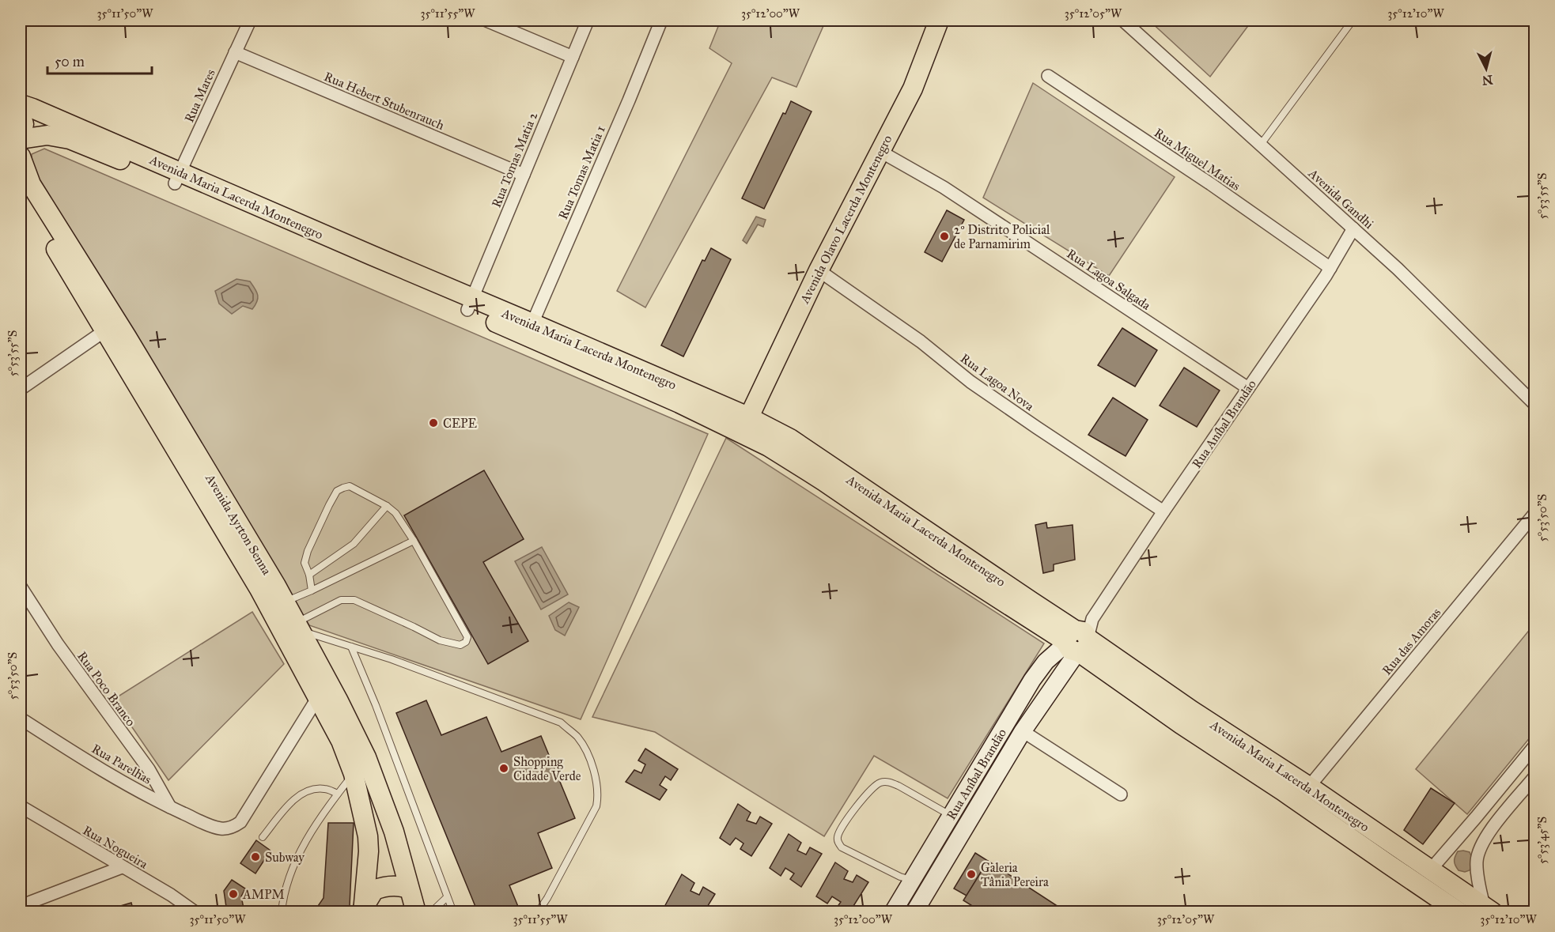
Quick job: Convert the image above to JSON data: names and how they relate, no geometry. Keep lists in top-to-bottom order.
{
  "streets": {
    "main road": ["Avenida Maria Lacerda Montenegro", "Avenida Olavo Lacerda Montenegro", "Avenida Ayrton Senna"],
    "street": [
      "Rua Mares",
      "Rua Hebert Stubenrauch",
      "Rua Miguel Matias",
      "Rua Tomas Matia 2",
      "Rua Tomas Matia 1",
      "Avenida Gandhi",
      "Rua Lagoa Salgada",
      "Rua Lagoa Nova",
      "Rua Aníbal Brandão",
      "Rua das Amoras",
      "Rua Poco Branco",
      "Rua Parelhas",
      "Rua Nogueira"
    ]
  },
  "crossings": [
    ["Rua Mares", "Rua Hebert Stubenrauch"],
    ["Rua Mares", "Avenida Maria Lacerda Montenegro"],
    ["Rua Hebert Stubenrauch", "Rua Tomas Matia 2"],
    ["Rua Miguel Matias", "Rua Aníbal Brandão"],
    ["Rua Tomas Matia 2", "Avenida Maria Lacerda Montenegro"],
    ["Rua Tomas Matia 1", "Avenida Maria Lacerda Montenegro"],
    ["Avenida Maria Lacerda Montenegro", "Avenida Olavo Lacerda Montenegro"],
    ["Avenida Maria Lacerda Montenegro", "Rua Aníbal Brandão"],
    ["Avenida Maria Lacerda Montenegro", "Rua das Amoras"],
    ["Avenida Gandhi", "Rua Aníbal Brandão"],
    ["Avenida Olavo Lacerda Montenegro", "Rua Lagoa Salgada"],
    ["Avenida Olavo Lacerda Montenegro", "Rua Lagoa Nova"],
    ["Rua Lagoa Salgada", "Rua Aníbal Brandão"],
    ["Rua Lagoa Nova", "Rua Aníbal Brandão"],
    ["Avenida Ayrton Senna", "Rua Parelhas"],
    ["Rua Poco Branco", "Rua Parelhas"]
  ],
  "places": [
    "2º Distrito Policial de Parnamirim",
    "CEPE",
    "Shopping Cidade Verde",
    "Subway",
    "Galeria Tânia Pereira",
    "AMPM"
  ],
  "scale_bar": "50 m",
  "north": "bottom",
  "coordinates": [
    "35°11'50\"W",
    "35°11'55\"W",
    "35°12'00\"W",
    "35°12'05\"W",
    "35°12'10\"W",
    "5°53'55\"S",
    "5°53'50\"S",
    "5°53'45\"S"
  ]
}
